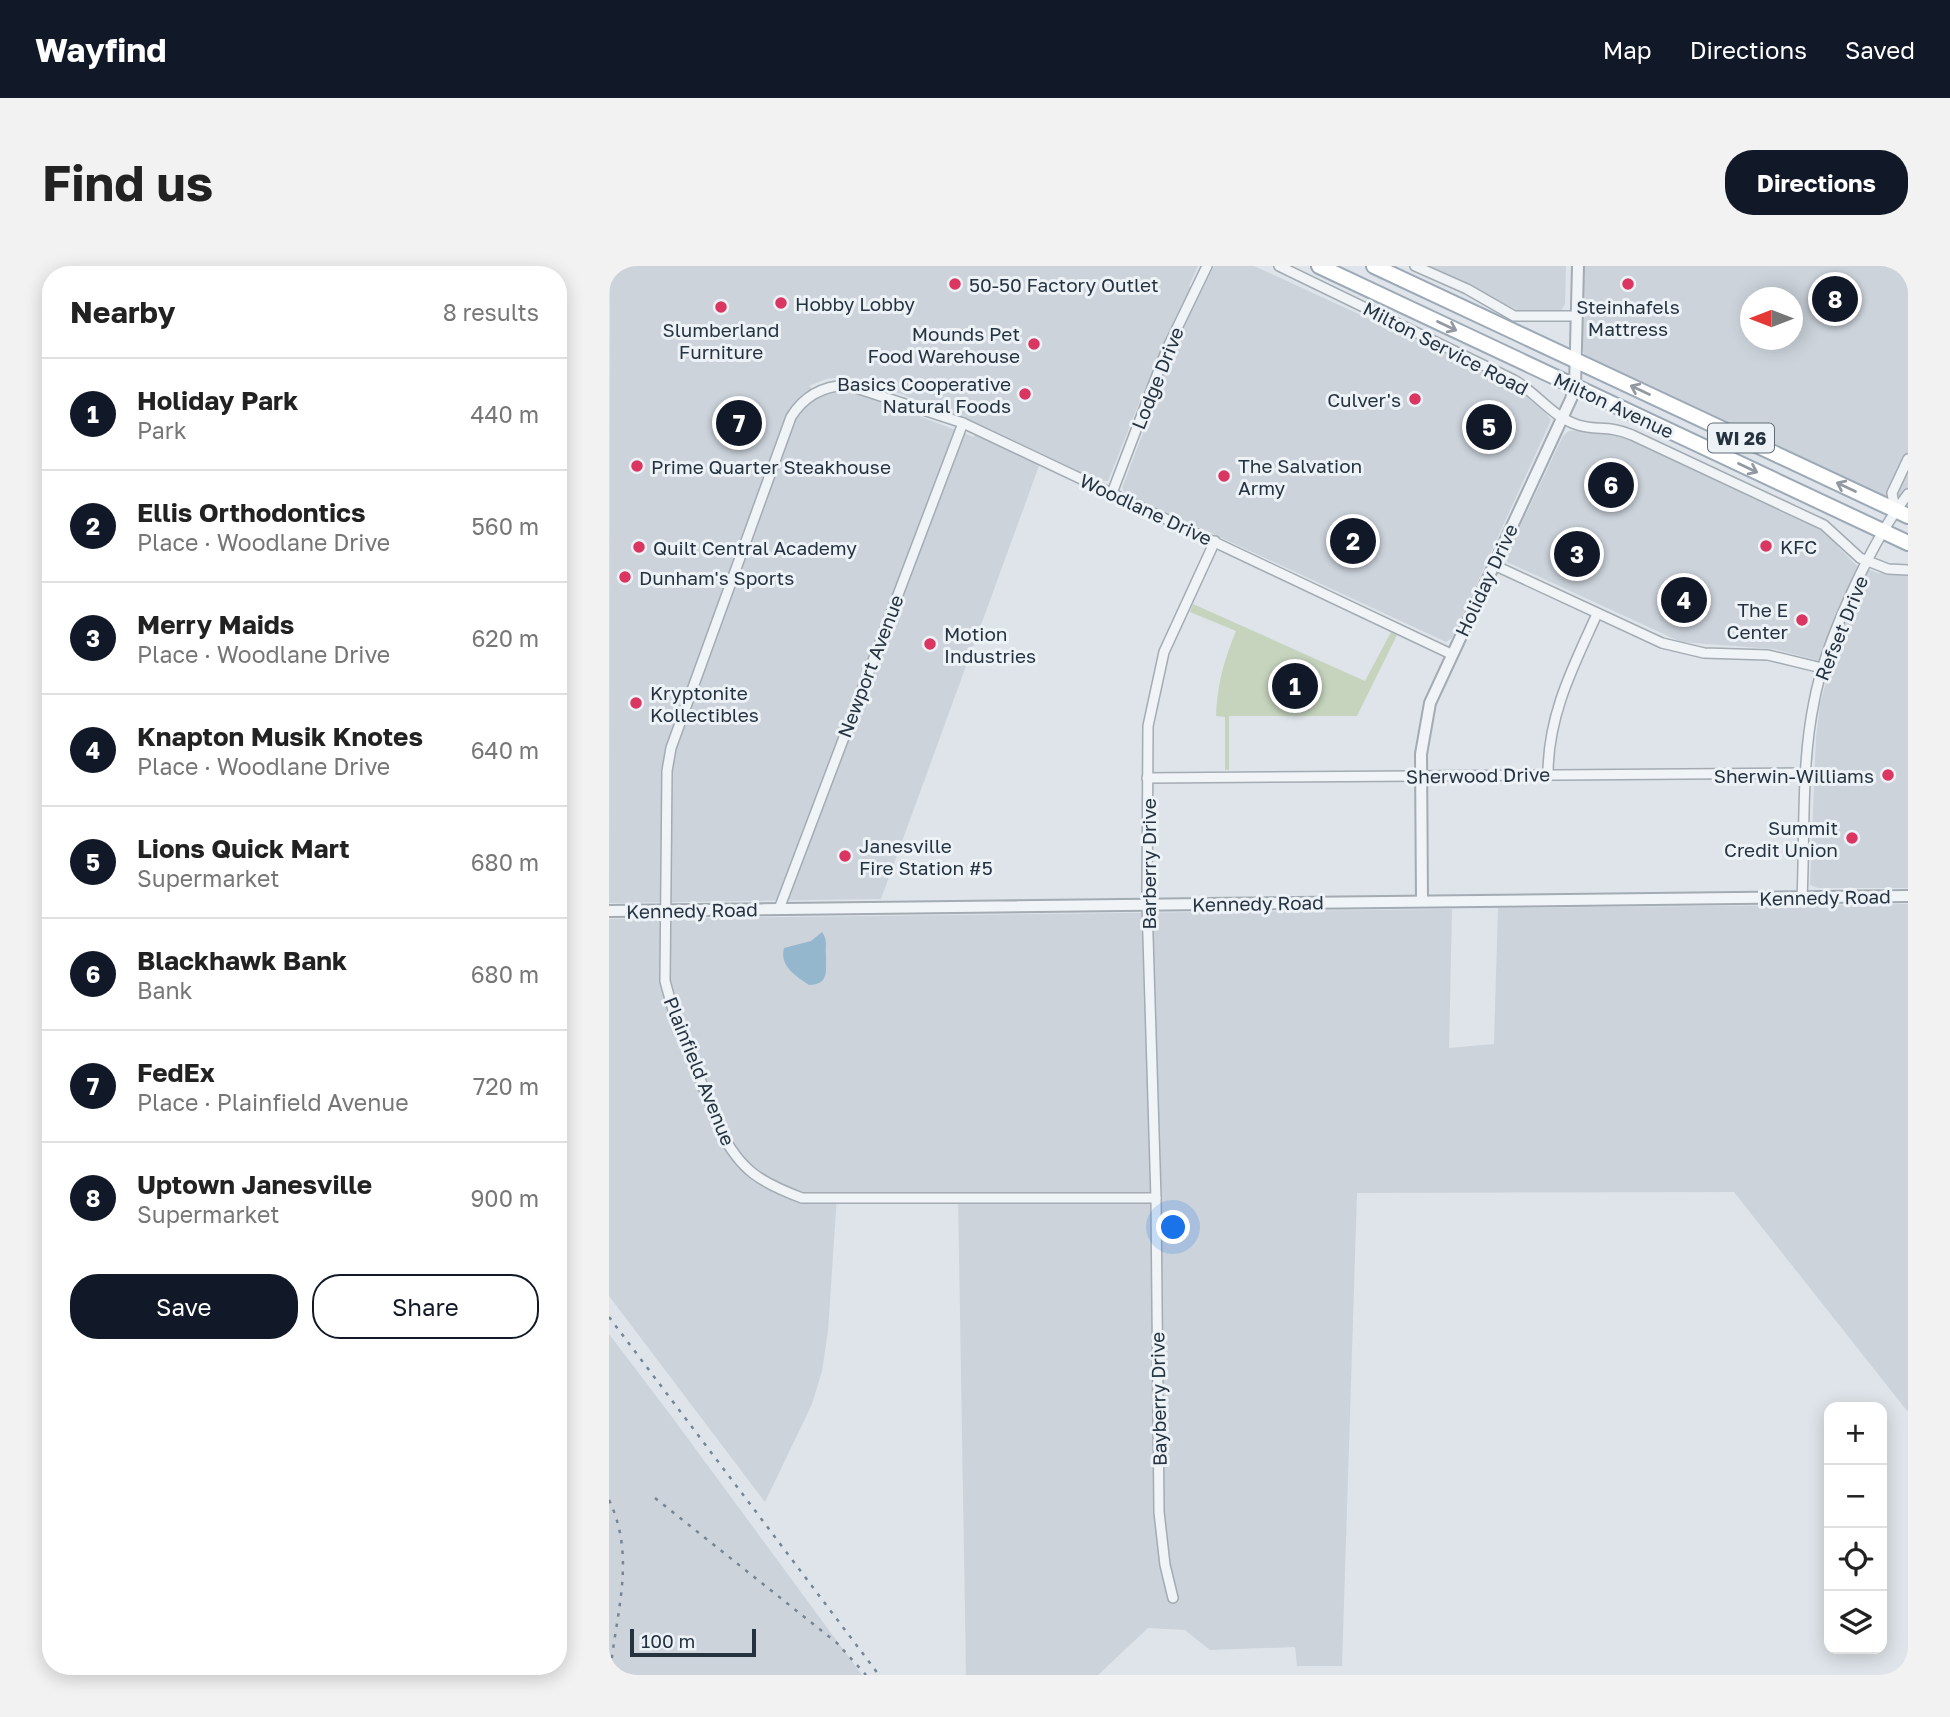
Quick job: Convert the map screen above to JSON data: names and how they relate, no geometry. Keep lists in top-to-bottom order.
{
  "streets": {
    "main road": ["Milton Avenue", "WI 26"],
    "street": [
      "Milton Service Road",
      "Lodge Drive",
      "Woodlane Drive",
      "Holiday Drive",
      "Refset Drive",
      "Newport Avenue",
      "Sherwood Drive",
      "Barberry Drive",
      "Kennedy Road",
      "Plainfield Avenue",
      "Bayberry Drive"
    ]
  },
  "crossings": [
    ["Milton Service Road", "Holiday Drive"],
    ["Milton Service Road", "Refset Drive"],
    ["Lodge Drive", "Woodlane Drive"],
    ["Milton Avenue", "Holiday Drive"],
    ["Milton Avenue", "Refset Drive"],
    ["Woodlane Drive", "Holiday Drive"],
    ["Woodlane Drive", "Newport Avenue"],
    ["Woodlane Drive", "Barberry Drive"],
    ["Woodlane Drive", "Plainfield Avenue"],
    ["Holiday Drive", "Sherwood Drive"],
    ["Holiday Drive", "Kennedy Road"],
    ["Refset Drive", "Sherwood Drive"],
    ["Refset Drive", "Kennedy Road"],
    ["Newport Avenue", "Kennedy Road"],
    ["Sherwood Drive", "Barberry Drive"],
    ["Barberry Drive", "Kennedy Road"],
    ["Barberry Drive", "Plainfield Avenue"],
    ["Barberry Drive", "Bayberry Drive"],
    ["Kennedy Road", "Plainfield Avenue"],
    ["Plainfield Avenue", "Bayberry Drive"]
  ],
  "places": [
    "50-50 Factory Outlet",
    "Steinhafels Mattress",
    "Hobby Lobby",
    "Slumberland Furniture",
    "Mounds Pet Food Warehouse",
    "Basics Cooperative Natural Foods",
    "Culver's",
    "Prime Quarter Steakhouse",
    "The Salvation Army",
    "KFC",
    "Quilt Central Academy",
    "Dunham's Sports",
    "The E Center",
    "Motion Industries",
    "Kryptonite Kollectibles",
    "Sherwin-Williams",
    "Summit Credit Union",
    "Janesville Fire Station #5"
  ],
  "scale_bar": "100 m",
  "north": "left",
  "page": {
    "header": "Wayfind",
    "nav": ["Map", "Directions", "Saved"],
    "buttons": [
      "Directions",
      ["Save", "Share"]
    ],
    "title": "Find us",
    "heading": ["Nearby", "8 results"],
    "pins": [
      "8",
      "7",
      "5",
      "6",
      "2",
      "3",
      "4",
      "1"
    ],
    "list": [
      {
        "mark": "1",
        "name": "Holiday Park",
        "note": "Park",
        "value": "440 m"
      },
      {
        "mark": "2",
        "name": "Ellis Orthodontics",
        "note": "Place · Woodlane Drive",
        "value": "560 m"
      },
      {
        "mark": "3",
        "name": "Merry Maids",
        "note": "Place · Woodlane Drive",
        "value": "620 m"
      },
      {
        "mark": "4",
        "name": "Knapton Musik Knotes",
        "note": "Place · Woodlane Drive",
        "value": "640 m"
      },
      {
        "mark": "5",
        "name": "Lions Quick Mart",
        "note": "Supermarket",
        "value": "680 m"
      },
      {
        "mark": "6",
        "name": "Blackhawk Bank",
        "note": "Bank",
        "value": "680 m"
      },
      {
        "mark": "7",
        "name": "FedEx",
        "note": "Place · Plainfield Avenue",
        "value": "720 m"
      },
      {
        "mark": "8",
        "name": "Uptown Janesville",
        "note": "Supermarket",
        "value": "900 m"
      }
    ],
    "map_buttons": ["+", "−"],
    "scale": "100 m"
  }
}
